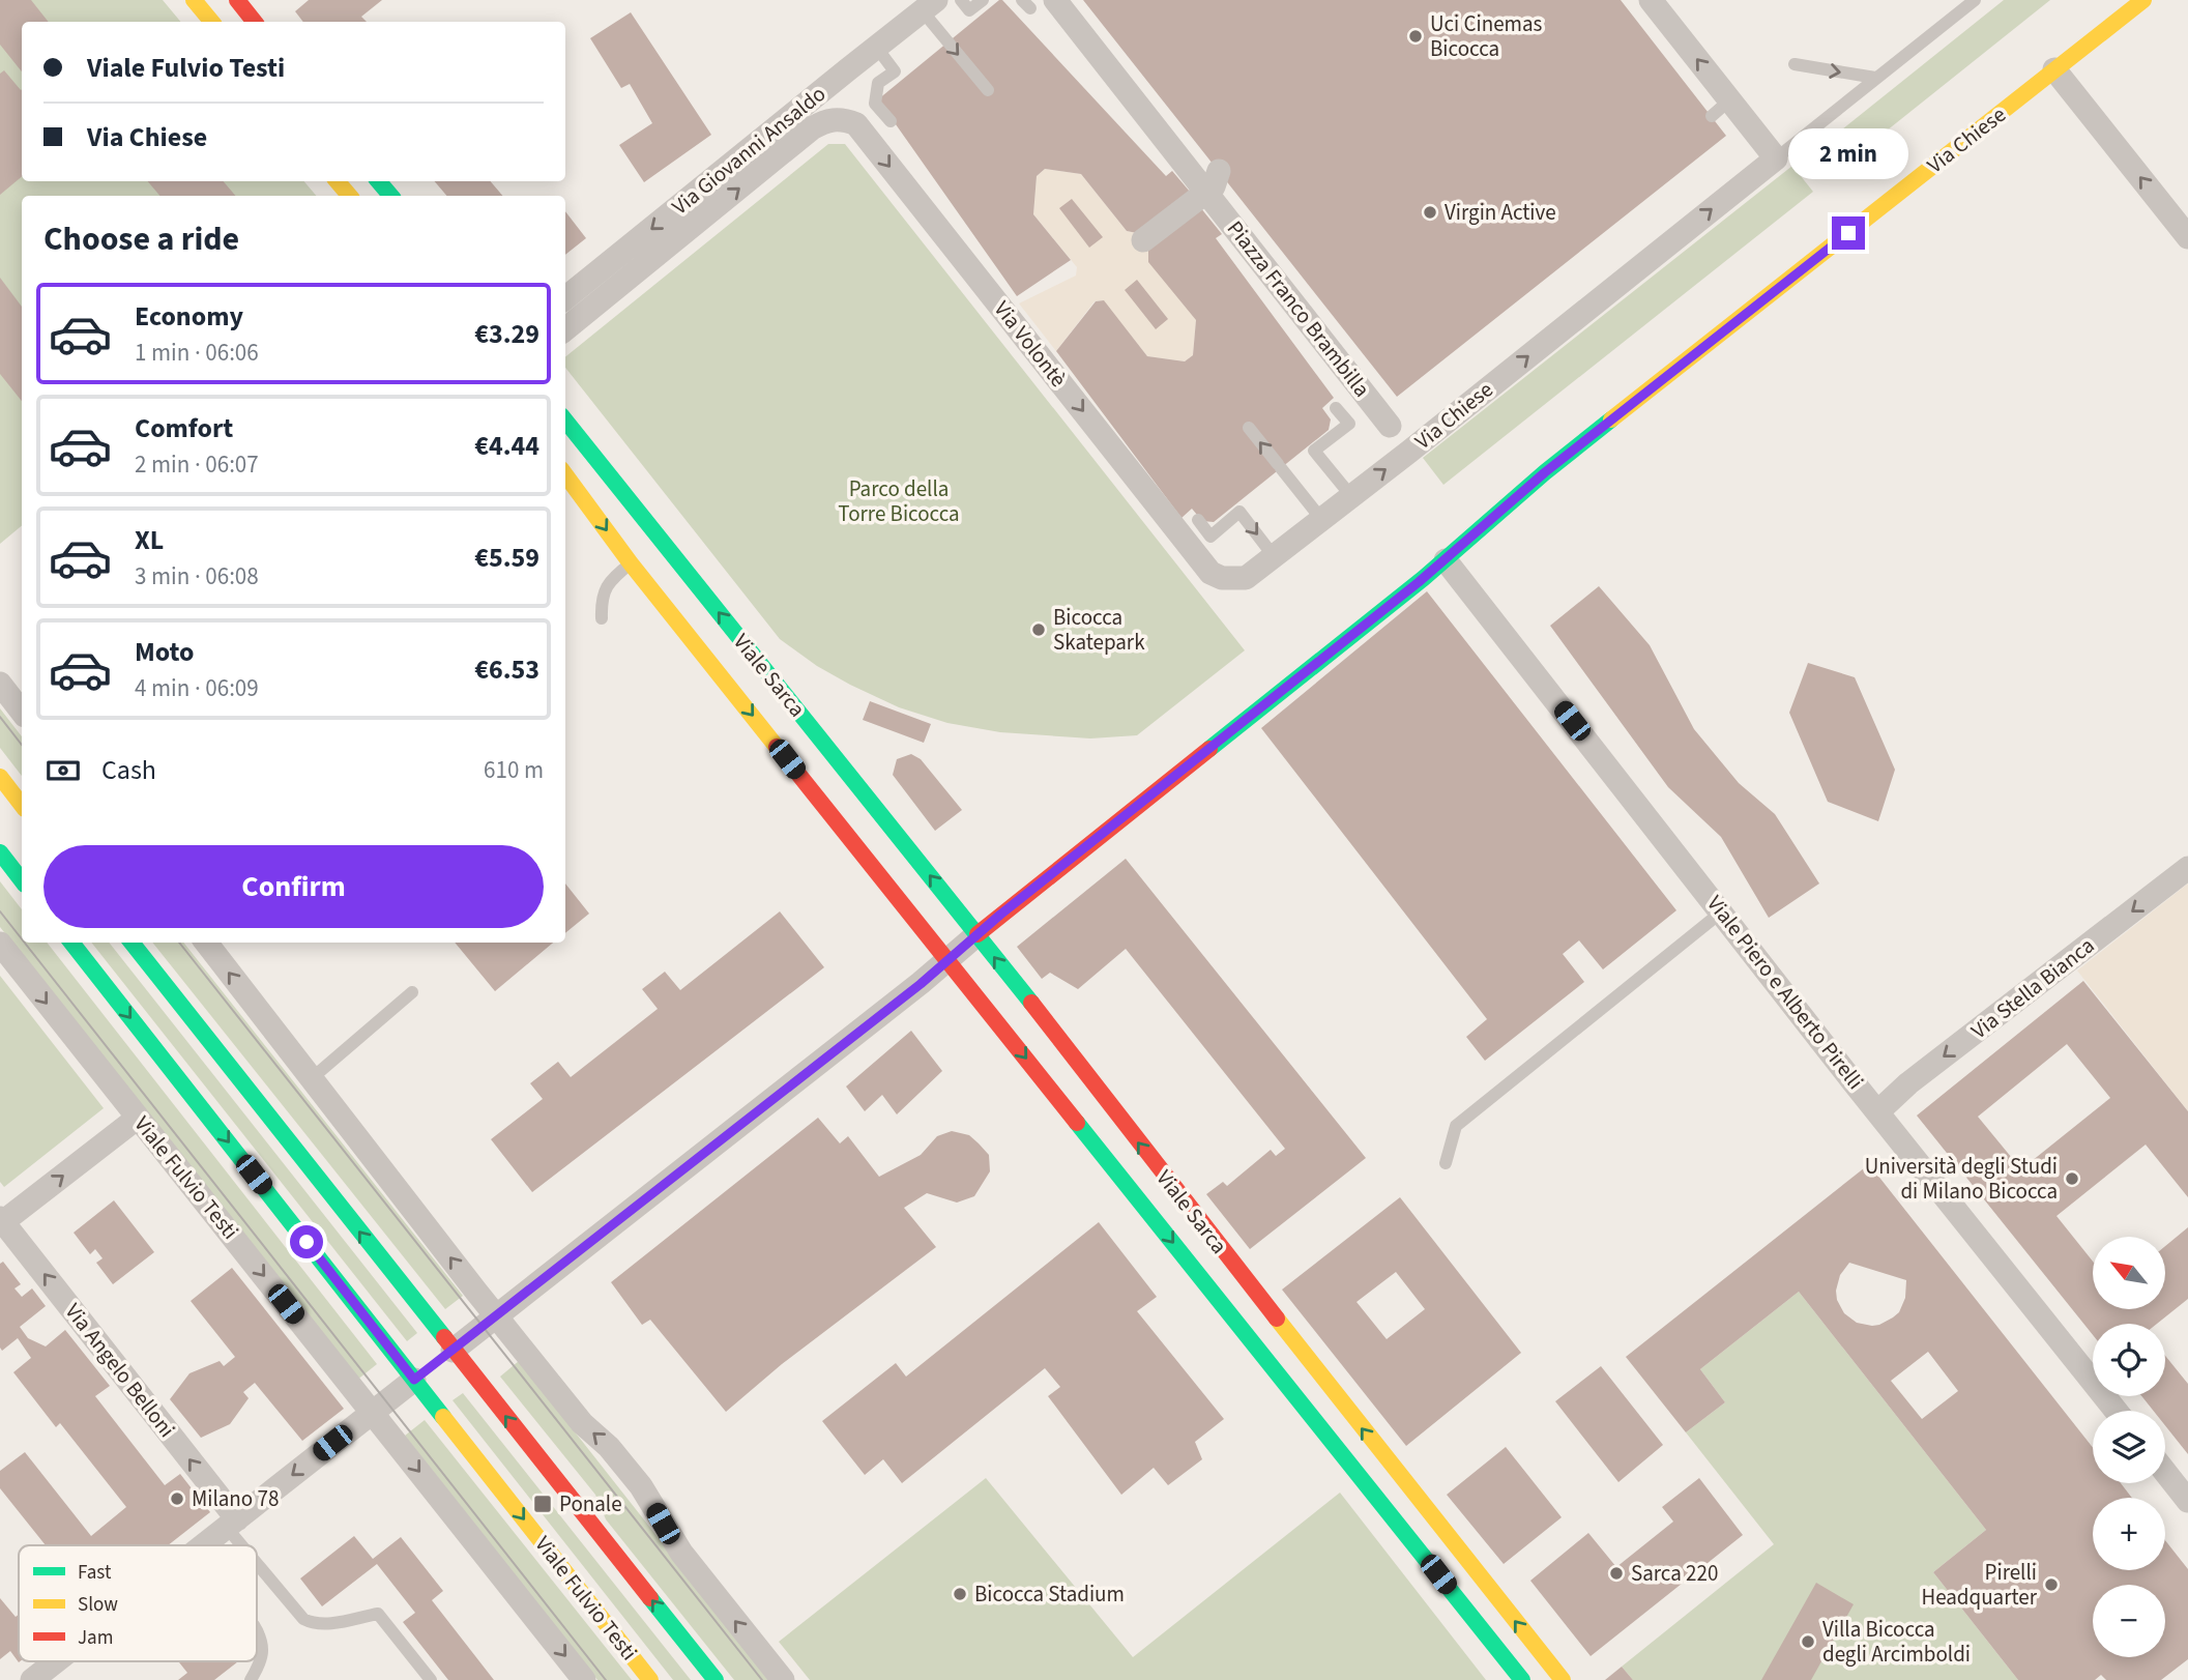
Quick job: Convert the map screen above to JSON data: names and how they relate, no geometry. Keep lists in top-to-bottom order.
{
  "streets": {
    "street": [
      "Via Chiese",
      "Via Giovanni Ansaldo",
      "Piazza Franco Brambilla",
      "Via Volontè",
      "Viale Sarca",
      "Via Stella Bianca",
      "Viale Piero e Alberto Pirelli",
      "Viale Fulvio Testi",
      "Via Angelo Belloni"
    ]
  },
  "crossings": [
    ["Via Chiese", "Via Volontè"],
    ["Via Chiese", "Viale Sarca"],
    ["Via Chiese", "Viale Piero e Alberto Pirelli"],
    ["Via Giovanni Ansaldo", "Via Volontè"],
    ["Via Stella Bianca", "Viale Piero e Alberto Pirelli"]
  ],
  "one_way": ["Via Volontè", "Via Stella Bianca", "Via Angelo Belloni"],
  "parks": ["Parco della Torre Bicocca"],
  "places": {
    "other": [
      "Uci Cinemas Bicocca",
      "Virgin Active",
      "Bicocca Skatepark",
      "Università degli Studi di Milano Bicocca",
      "Milano 78",
      "Sarca 220",
      "Pirelli Headquarter",
      "Bicocca Stadium",
      "Villa Bicocca degli Arcimboldi"
    ],
    "transit": ["Ponale"]
  },
  "legend": ["Fast", "Slow", "Jam"],
  "north": "top left",
  "page": {
    "banner": ["Viale Fulvio Testi", "Via Chiese"],
    "bubble": "2 min",
    "heading": "Choose a ride",
    "list": [
      {
        "name": "Economy",
        "note": "1 min · 06:06",
        "value": "€3.29"
      },
      {
        "name": "Comfort",
        "note": "2 min · 06:07",
        "value": "€4.44"
      },
      {
        "name": "XL",
        "note": "3 min · 06:08",
        "value": "€5.59"
      },
      {
        "name": "Moto",
        "note": "4 min · 06:09",
        "value": "€6.53"
      }
    ],
    "pay": ["Cash", "610 m"],
    "buttons": "Confirm",
    "map_buttons": ["+", "−"]
  }
}
